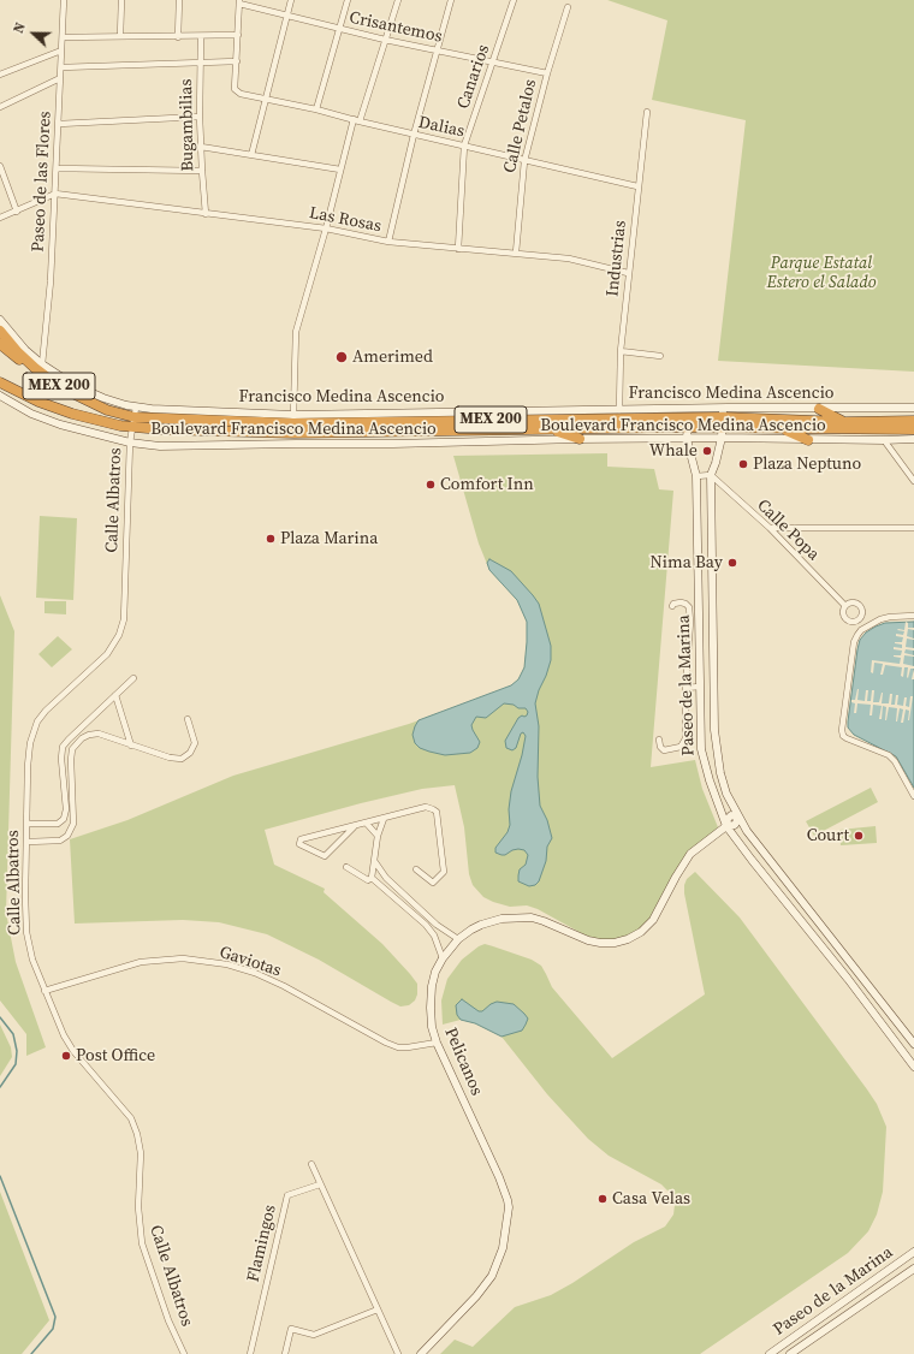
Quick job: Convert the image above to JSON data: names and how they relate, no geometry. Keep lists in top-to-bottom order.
{
  "streets": {
    "highway": ["MEX 200", "Francisco Medina Ascencio"],
    "street": [
      "Crisantemos",
      "Canarios",
      "Bugambilias",
      "Calle Petalos",
      "Dalias",
      "Paseo de las Flores",
      "Las Rosas",
      "Industrias",
      "Boulevard Francisco Medina Ascencio",
      "Calle Albatros",
      "Calle Popa",
      "Paseo de la Marina",
      "Gaviotas",
      "Pelicanos",
      "Flamingos"
    ]
  },
  "crossings": [
    ["Crisantemos", "Canarios"],
    ["Crisantemos", "Calle Petalos"],
    ["Canarios", "Dalias"],
    ["Canarios", "Las Rosas"],
    ["Bugambilias", "Las Rosas"],
    ["Calle Petalos", "Dalias"],
    ["Calle Petalos", "Las Rosas"],
    ["Dalias", "Industrias"],
    ["Paseo de las Flores", "Las Rosas"],
    ["Paseo de las Flores", "Francisco Medina Ascencio"],
    ["Las Rosas", "Industrias"],
    ["Industrias", "Francisco Medina Ascencio"],
    ["Francisco Medina Ascencio", "Calle Albatros"],
    ["Francisco Medina Ascencio", "Paseo de la Marina"],
    ["Boulevard Francisco Medina Ascencio", "Calle Albatros"],
    ["Boulevard Francisco Medina Ascencio", "Paseo de la Marina"],
    ["Calle Albatros", "Gaviotas"],
    ["Calle Popa", "Paseo de la Marina"],
    ["Paseo de la Marina", "Pelicanos"],
    ["Gaviotas", "Pelicanos"]
  ],
  "parks": ["Parque Estatal Estero el Salado"],
  "places": [
    "Amerimed",
    "Whale",
    "Plaza Neptuno",
    "Comfort Inn",
    "Plaza Marina",
    "Nima Bay",
    "Court",
    "Post Office",
    "Casa Velas"
  ],
  "north": "left"
}
